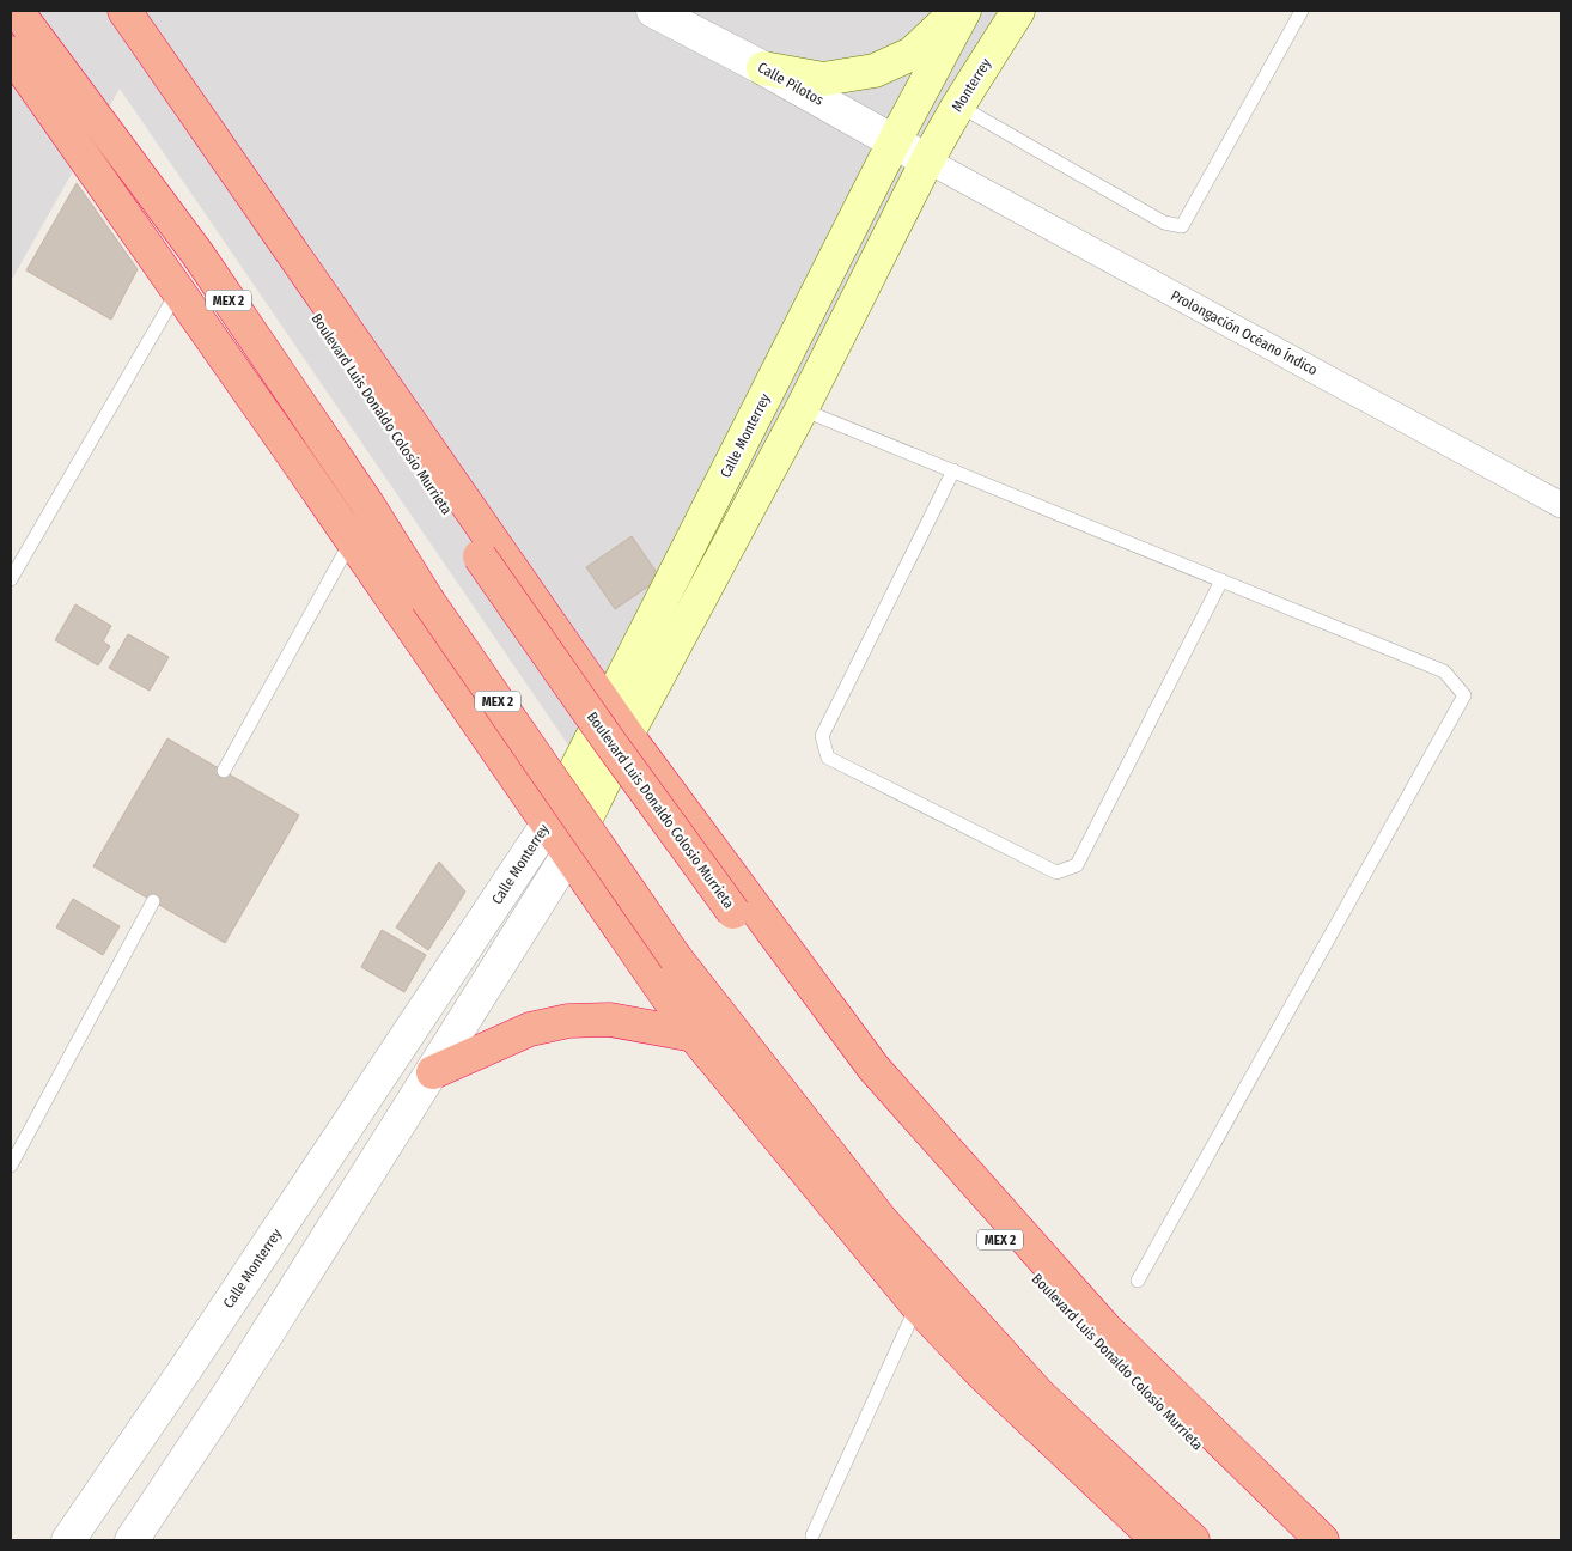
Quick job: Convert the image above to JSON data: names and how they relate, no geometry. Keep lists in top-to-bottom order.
{
  "streets": {
    "highway": ["MEX 2", "Boulevard Luis Donaldo Colosio Murrieta"],
    "main road": ["Monterrey", "Calle Monterrey"],
    "street": ["Calle Pilotos", "Prolongación Océano Índico"]
  },
  "crossings": [
    ["Calle Pilotos", "Monterrey"],
    ["Calle Pilotos", "Prolongación Océano Índico"],
    ["Calle Pilotos", "Calle Monterrey"],
    ["Monterrey", "Prolongación Océano Índico"]
  ]
}
